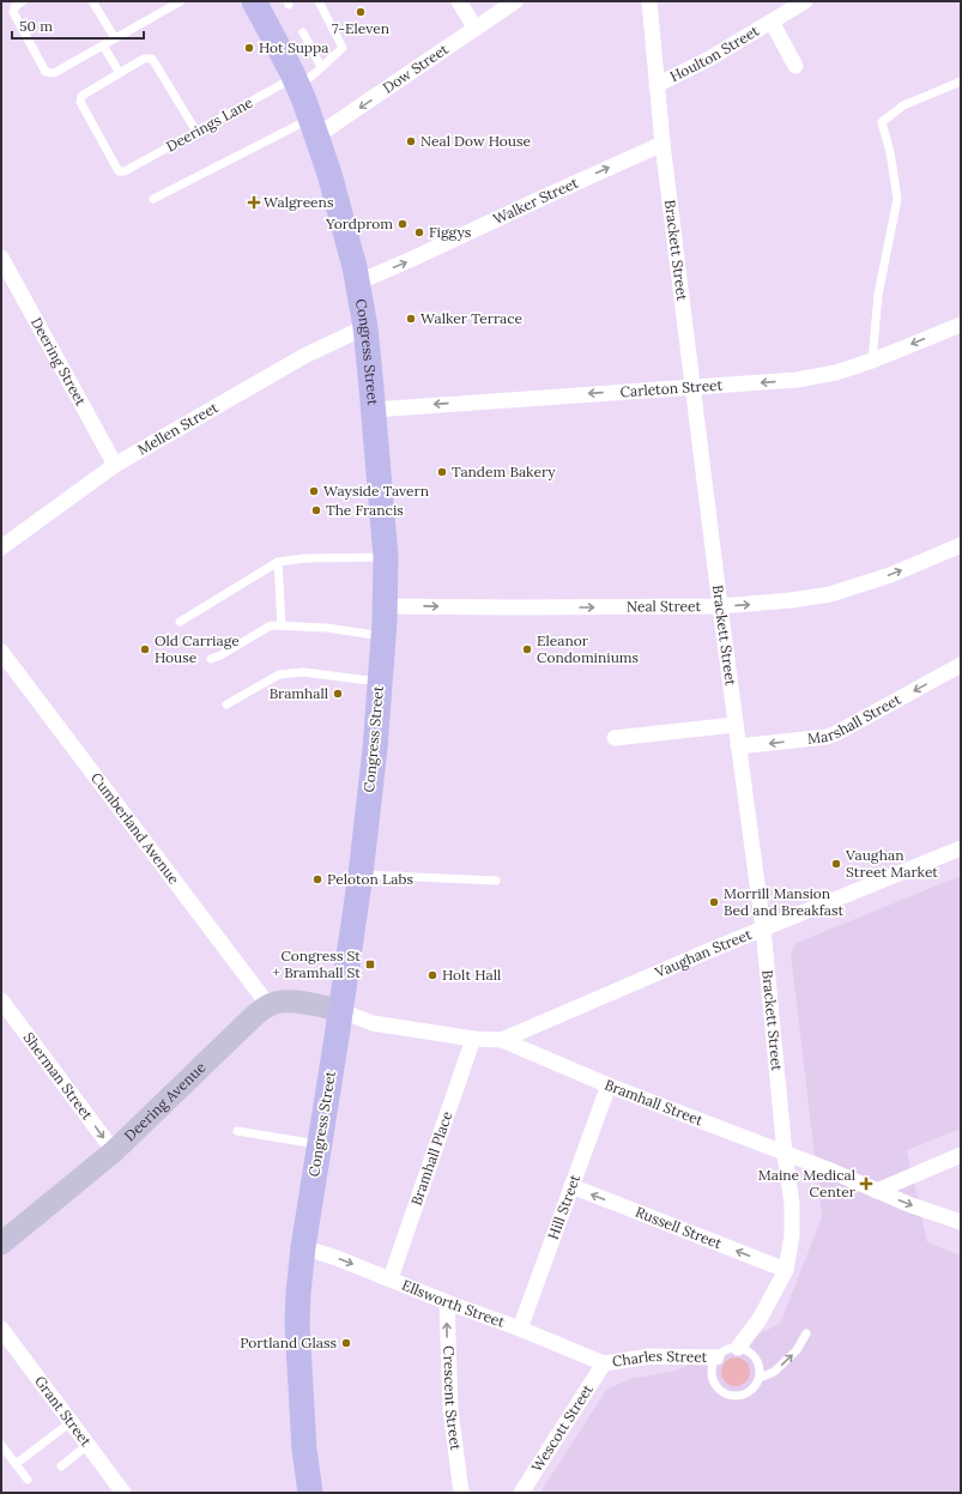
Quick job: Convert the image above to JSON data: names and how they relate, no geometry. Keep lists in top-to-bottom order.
{
  "streets": {
    "main road": ["Congress Street", "Deering Avenue"],
    "street": [
      "Houlton Street",
      "Dow Street",
      "Walker Street",
      "Brackett Street",
      "Deering Street",
      "Carleton Street",
      "Mellen Street",
      "Neal Street",
      "Marshall Street",
      "Cumberland Avenue",
      "Vaughan Street",
      "Sherman Street",
      "Bramhall Street",
      "Bramhall Place",
      "Hill Street",
      "Russell Street",
      "Ellsworth Street",
      "Charles Street",
      "Crescent Street",
      "Grant Street",
      "Wescott Street"
    ],
    "lane": ["Deerings Lane"]
  },
  "crossings": [
    ["Houlton Street", "Brackett Street"],
    ["Dow Street", "Congress Street"],
    ["Deerings Lane", "Congress Street"],
    ["Walker Street", "Brackett Street"],
    ["Walker Street", "Congress Street"],
    ["Brackett Street", "Carleton Street"],
    ["Brackett Street", "Neal Street"],
    ["Brackett Street", "Marshall Street"],
    ["Brackett Street", "Vaughan Street"],
    ["Brackett Street", "Bramhall Street"],
    ["Brackett Street", "Russell Street"],
    ["Congress Street", "Carleton Street"],
    ["Congress Street", "Mellen Street"],
    ["Congress Street", "Neal Street"],
    ["Congress Street", "Bramhall Street"],
    ["Congress Street", "Ellsworth Street"],
    ["Deering Street", "Mellen Street"],
    ["Cumberland Avenue", "Deering Avenue"],
    ["Vaughan Street", "Bramhall Street"],
    ["Sherman Street", "Deering Avenue"],
    ["Bramhall Street", "Bramhall Place"],
    ["Bramhall Street", "Hill Street"],
    ["Bramhall Place", "Ellsworth Street"],
    ["Hill Street", "Russell Street"],
    ["Hill Street", "Ellsworth Street"],
    ["Ellsworth Street", "Charles Street"],
    ["Ellsworth Street", "Crescent Street"],
    ["Ellsworth Street", "Wescott Street"],
    ["Charles Street", "Wescott Street"]
  ],
  "one_way": [
    "Dow Street",
    "Walker Street",
    "Carleton Street",
    "Neal Street",
    "Marshall Street",
    "Sherman Street",
    "Russell Street",
    "Crescent Street"
  ],
  "places": {
    "other": [
      "7-Eleven",
      "Hot Suppa",
      "Neal Dow House",
      "Yordprom",
      "Figgys",
      "Walker Terrace",
      "Tandem Bakery",
      "Wayside Tavern",
      "The Francis",
      "Old Carriage House",
      "Eleanor Condominiums",
      "Bramhall",
      "Vaughan Street Market",
      "Peloton Labs",
      "Morrill Mansion Bed and Breakfast",
      "Holt Hall",
      "Portland Glass"
    ],
    "health": ["Walgreens", "Maine Medical Center"],
    "transit": ["Congress St + Bramhall St"]
  },
  "scale_bar": "50 m"
}
